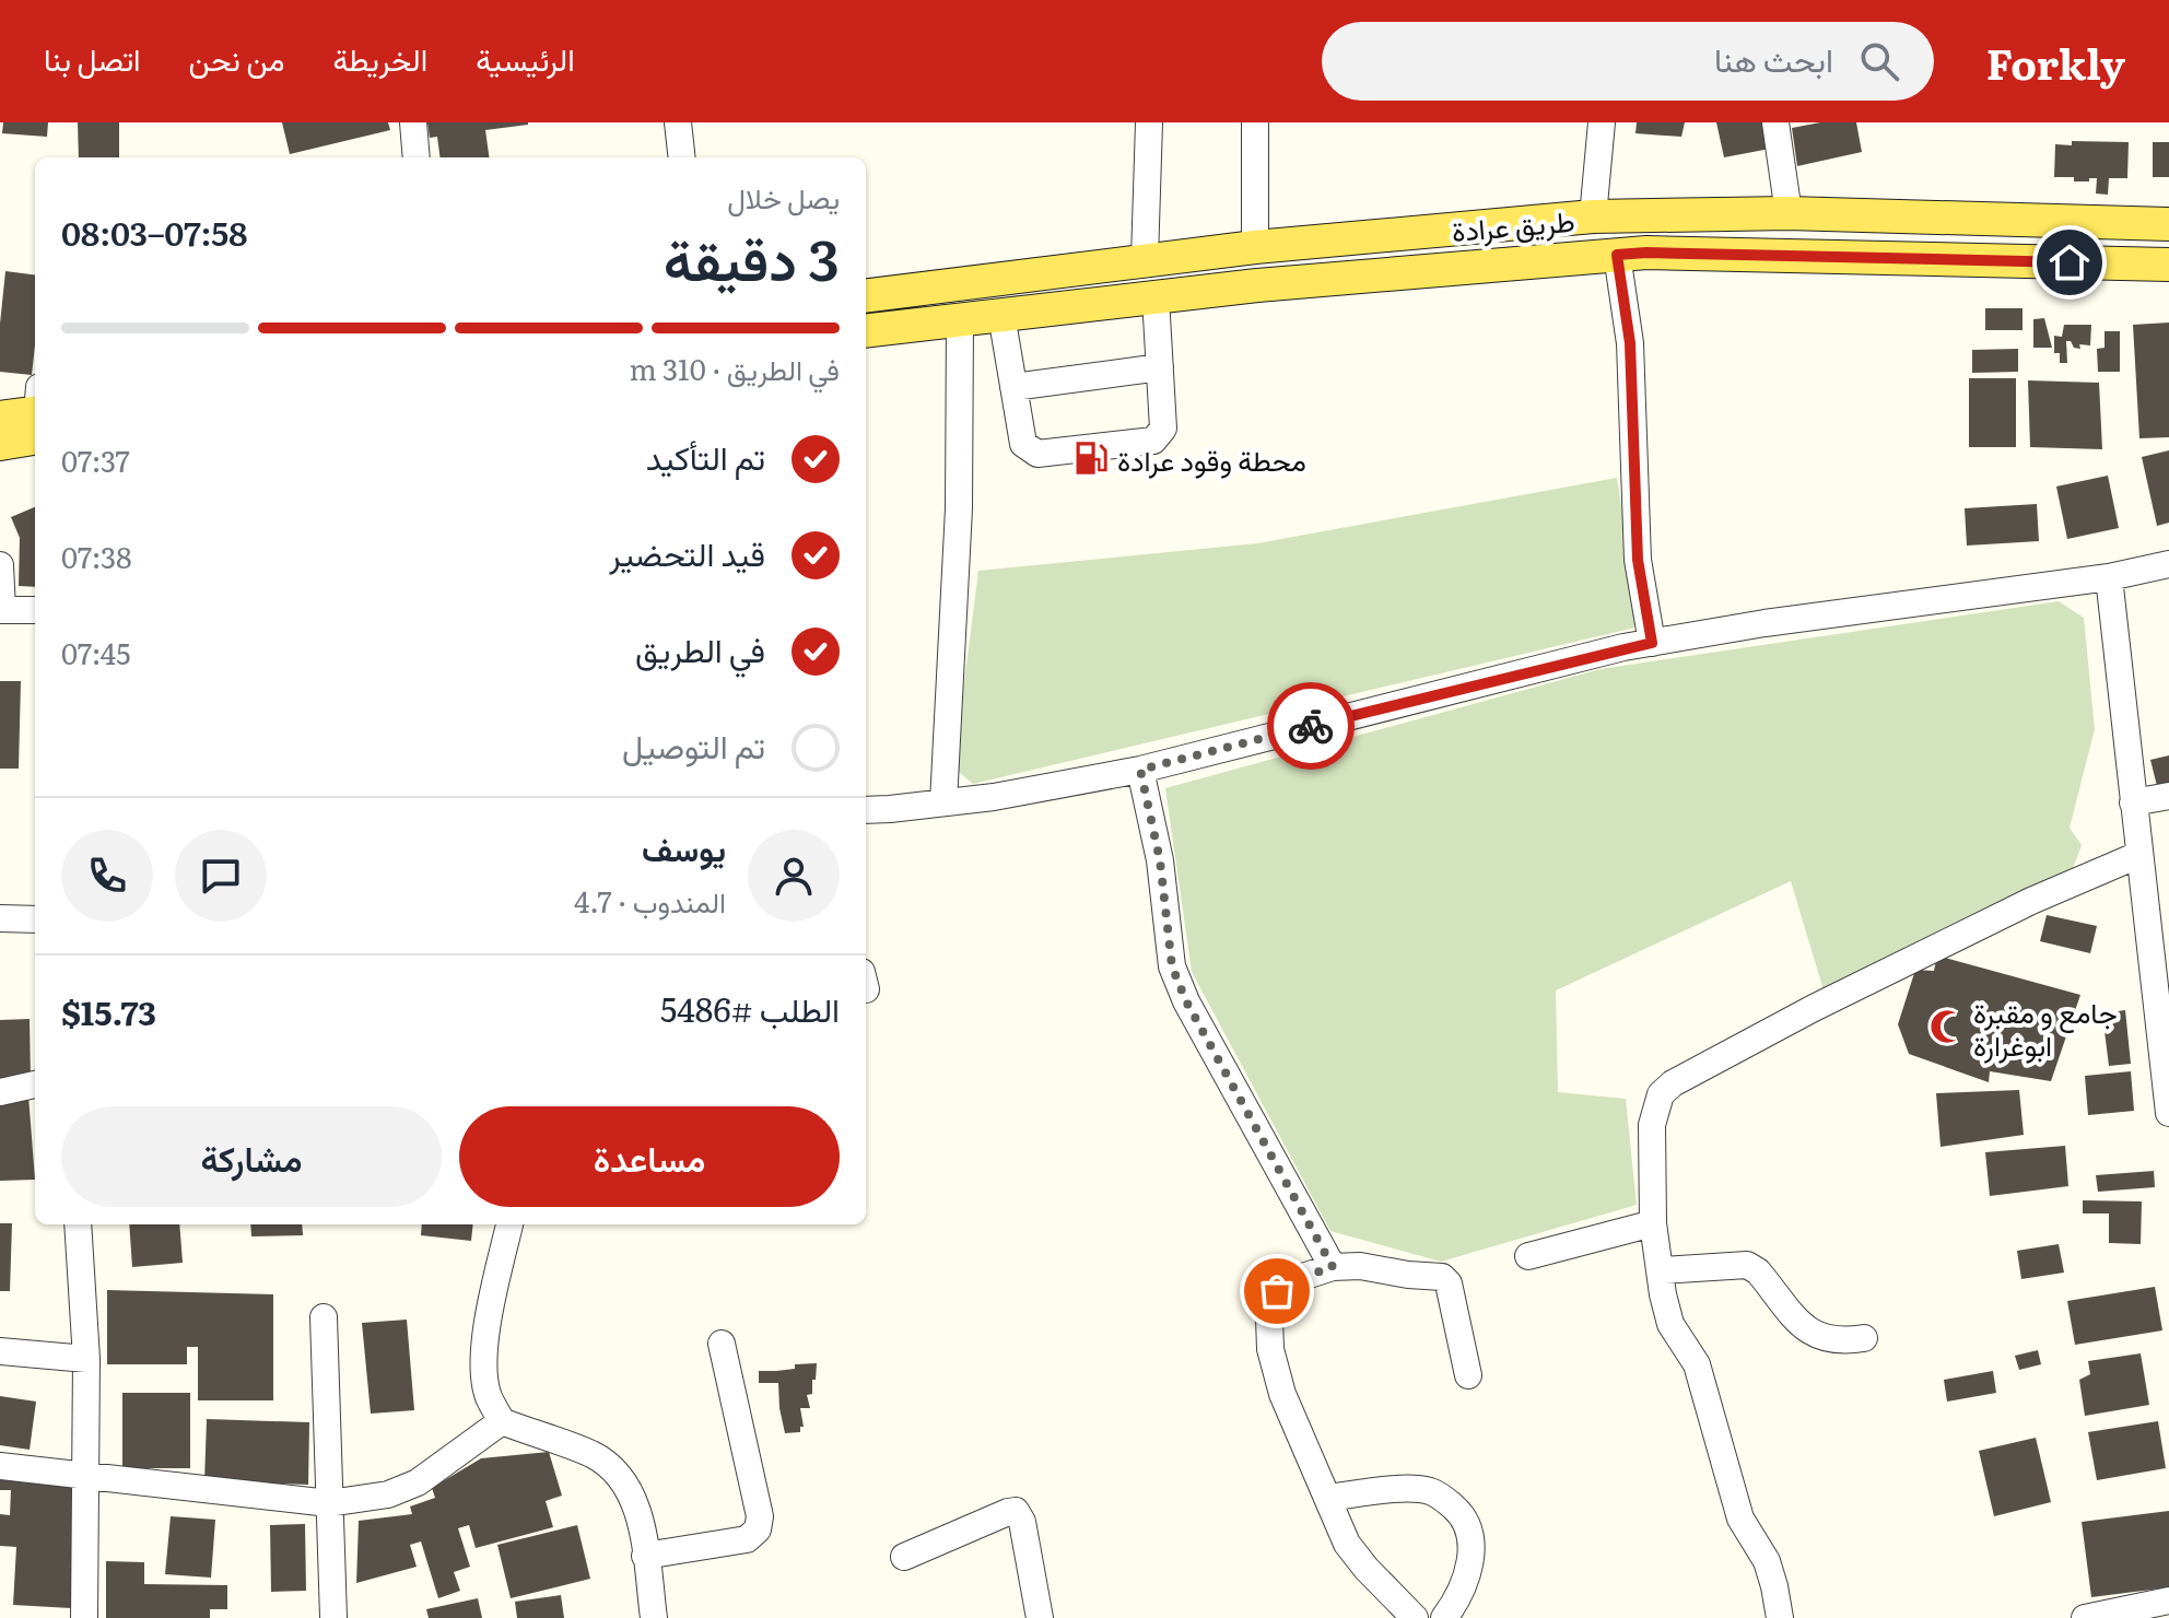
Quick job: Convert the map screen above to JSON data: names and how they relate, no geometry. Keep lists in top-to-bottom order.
{
  "streets": {
    "main road": ["طريق عرادة"]
  },
  "places": {
    "fuel station": ["محطة وقود عرادة"],
    "mosque": ["جامع و مقبرة ابوغرارة"]
  },
  "page": {
    "header": "Forkly",
    "search": "ابحث هنا",
    "nav": [
      "الرئيسية",
      "الخريطة",
      "من نحن",
      "اتصل بنا"
    ],
    "heading": ["3 دقيقة", "يصل خلال", "07:58–08:03"],
    "panel": [
      "يوسف",
      "المندوب · 4.7",
      "الطلب #5486",
      "$15.73"
    ],
    "bar": "في الطريق · 310 m",
    "list": [
      ["تم التأكيد", "07:37"],
      ["قيد التحضير", "07:38"],
      ["في الطريق", "07:45"],
      "تم التوصيل"
    ],
    "buttons": ["مساعدة", "مشاركة"]
  }
}
